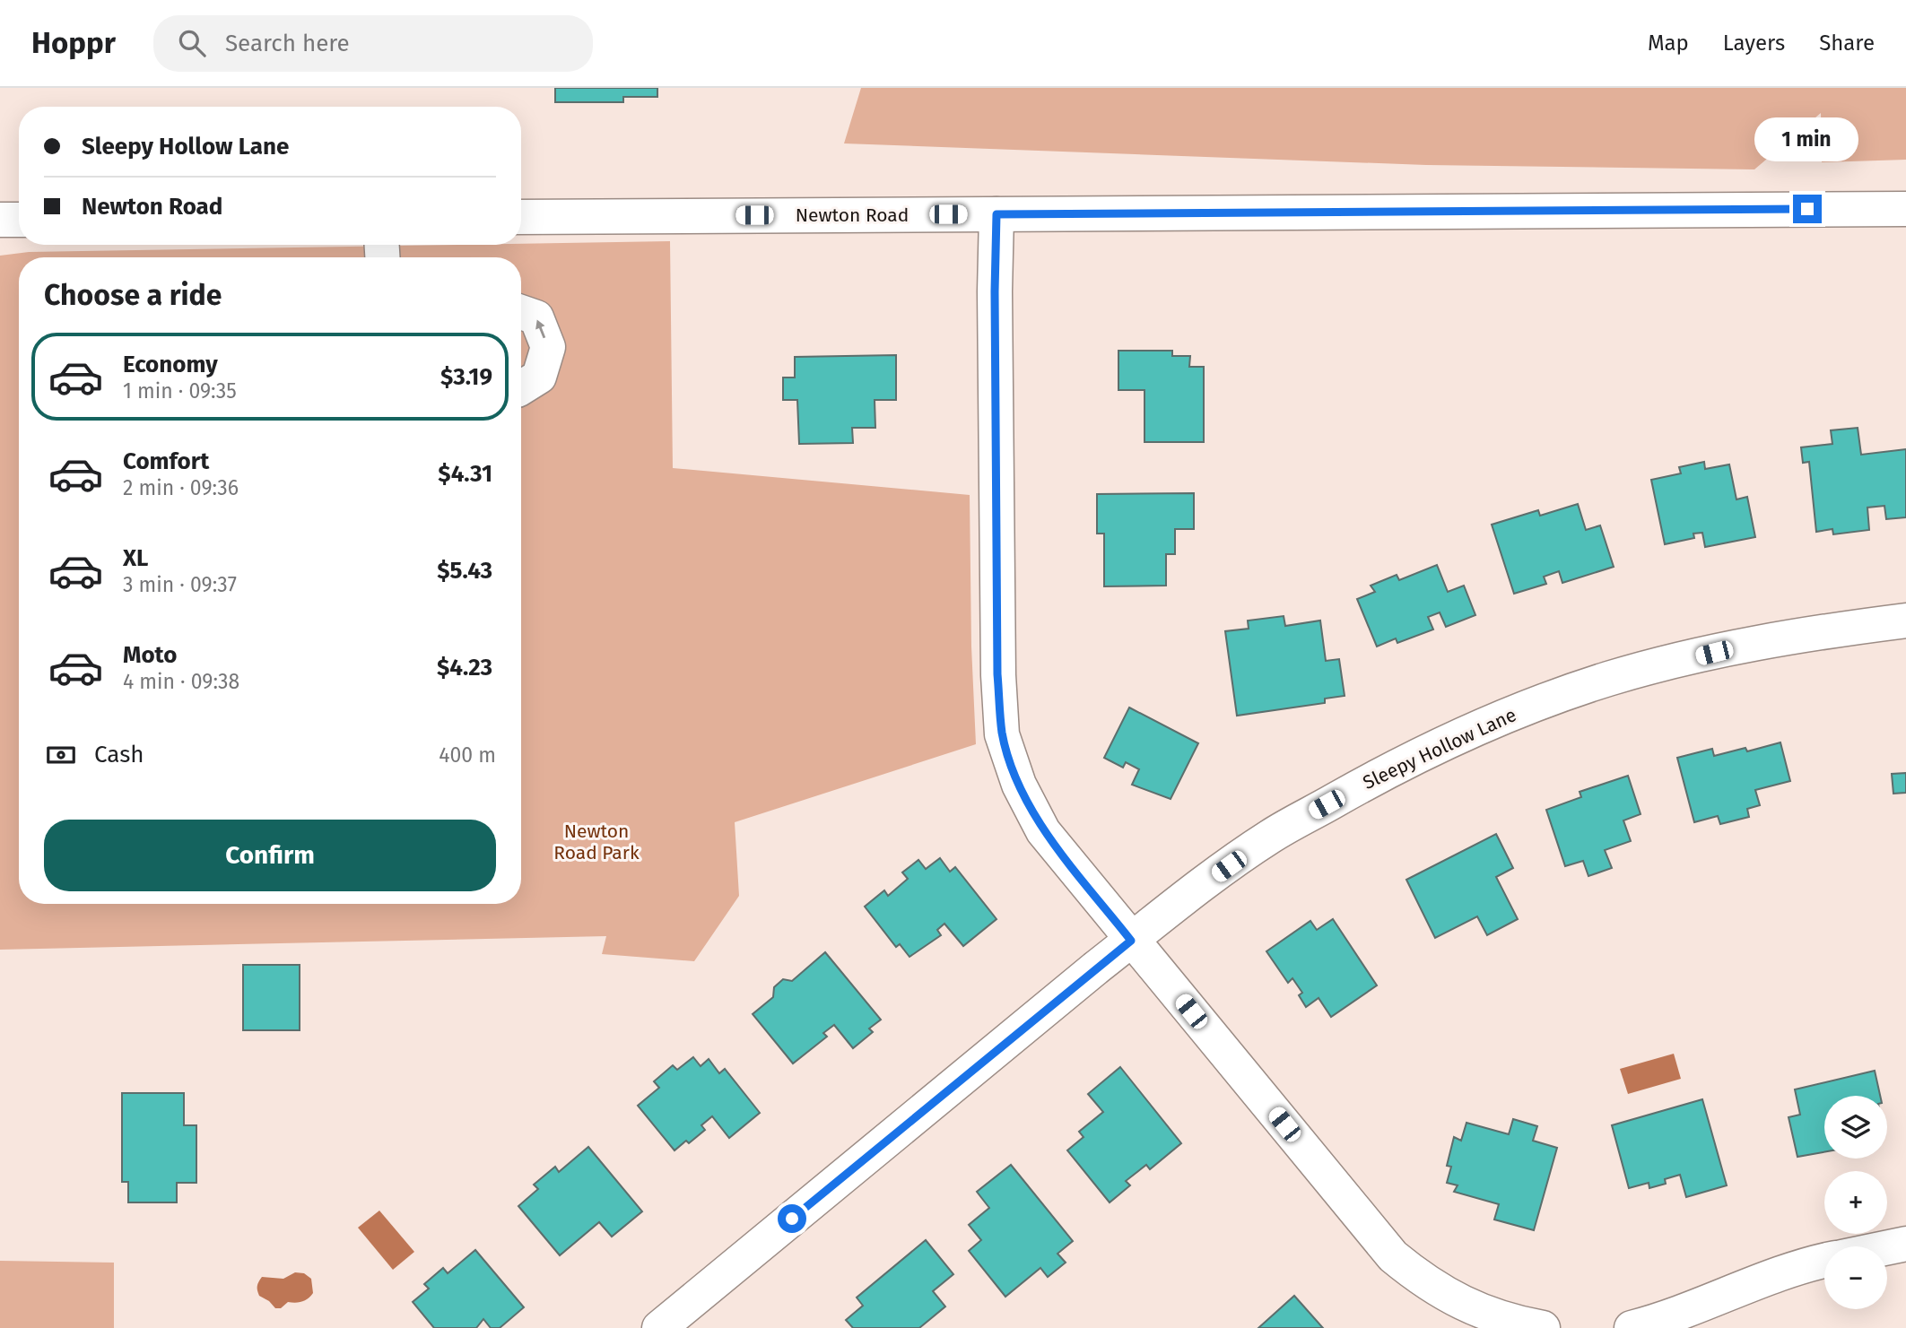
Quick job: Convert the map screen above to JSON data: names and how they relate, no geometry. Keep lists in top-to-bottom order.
{
  "streets": {
    "street": ["Newton Road", "Sleepy Hollow Lane"]
  },
  "parks": ["Newton Road Park"],
  "page": {
    "header": "Hoppr",
    "search": "Search here",
    "nav": ["Map", "Layers", "Share"],
    "banner": ["Sleepy Hollow Lane", "Newton Road"],
    "bubble": "1 min",
    "heading": "Choose a ride",
    "list": [
      {
        "name": "Economy",
        "note": "1 min · 09:35",
        "value": "$3.19"
      },
      {
        "name": "Comfort",
        "note": "2 min · 09:36",
        "value": "$4.31"
      },
      {
        "name": "XL",
        "note": "3 min · 09:37",
        "value": "$5.43"
      },
      {
        "name": "Moto",
        "note": "4 min · 09:38",
        "value": "$4.23"
      }
    ],
    "pay": ["Cash", "400 m"],
    "buttons": "Confirm",
    "map_buttons": ["+", "−"]
  }
}
